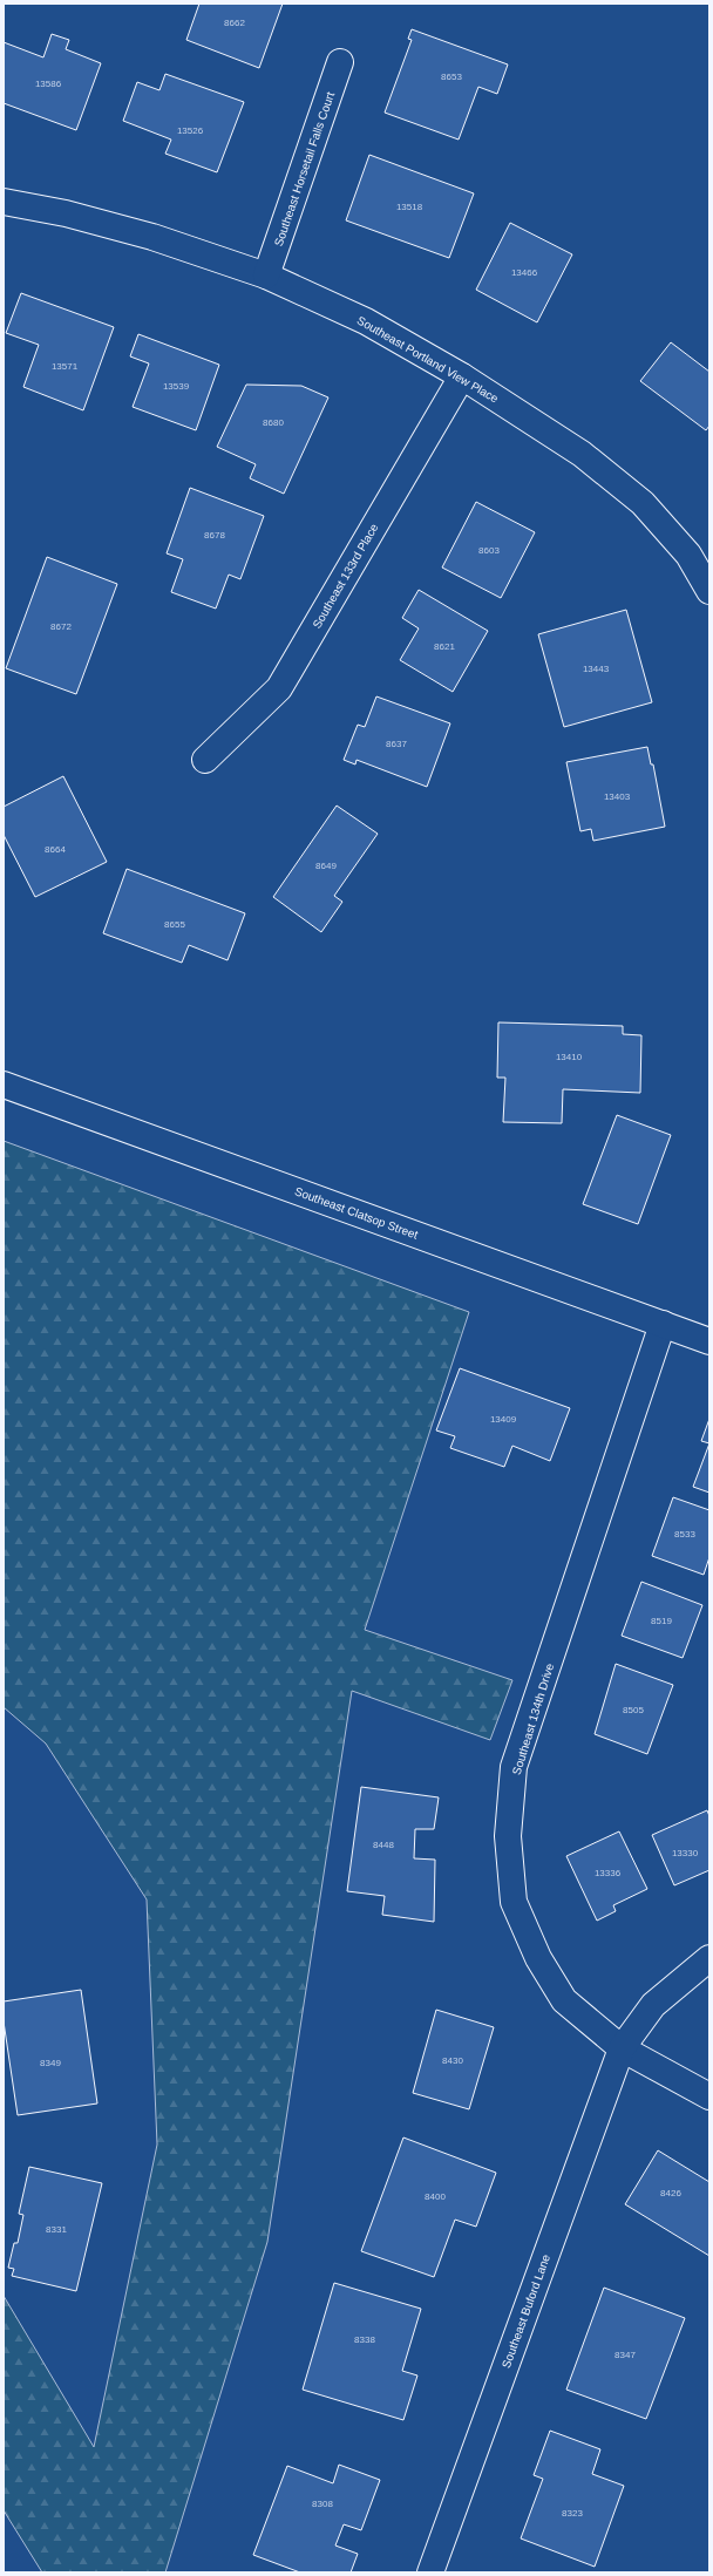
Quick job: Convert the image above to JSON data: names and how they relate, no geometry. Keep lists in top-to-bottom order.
{
  "streets": {
    "street": [
      "Southeast Horsetail Falls Court",
      "Southeast Portland View Place",
      "Southeast 133rd Place",
      "Southeast Clatsop Street",
      "Southeast 134th Drive",
      "Southeast Buford Lane"
    ]
  },
  "crossings": [
    ["Southeast Horsetail Falls Court", "Southeast Portland View Place"],
    ["Southeast Portland View Place", "Southeast 133rd Place"],
    ["Southeast Clatsop Street", "Southeast 134th Drive"],
    ["Southeast 134th Drive", "Southeast Buford Lane"]
  ],
  "house_numbers": [
    "8662",
    "8653",
    "13586",
    "13526",
    "13518",
    "13466",
    "13571",
    "13539",
    "8680",
    "8678",
    "8603",
    "8672",
    "8621",
    "13443",
    "8637",
    "13403",
    "8664",
    "8649",
    "8655",
    "13410",
    "13409",
    "8533",
    "8519",
    "8505",
    "8448",
    "13330",
    "13336",
    "8430",
    "8349",
    "8426",
    "8400",
    "8331",
    "8338",
    "8347",
    "8308",
    "8323"
  ]
}
